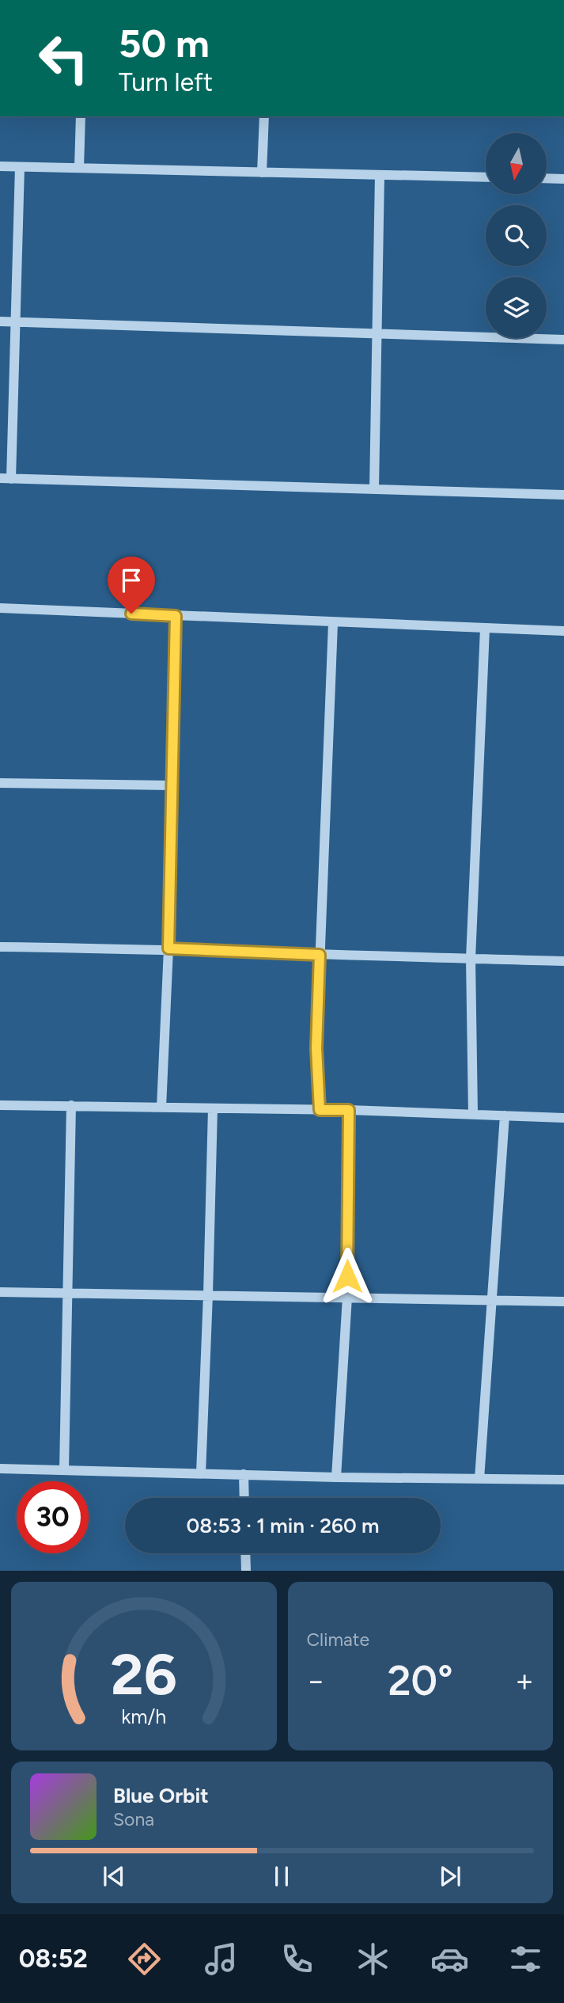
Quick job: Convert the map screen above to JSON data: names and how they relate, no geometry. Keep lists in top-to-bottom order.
{
  "north": "bottom",
  "page": {
    "turn": ["50 m", "Turn left"],
    "limit": "30",
    "trip": "08:53 · 1 min · 260 m",
    "tile": "Climate",
    "heat": ["−", "20°", "+"],
    "song": ["Blue Orbit", "Sona"],
    "tabs": "08:52",
    "gauge": ["26", "km/h"]
  }
}
